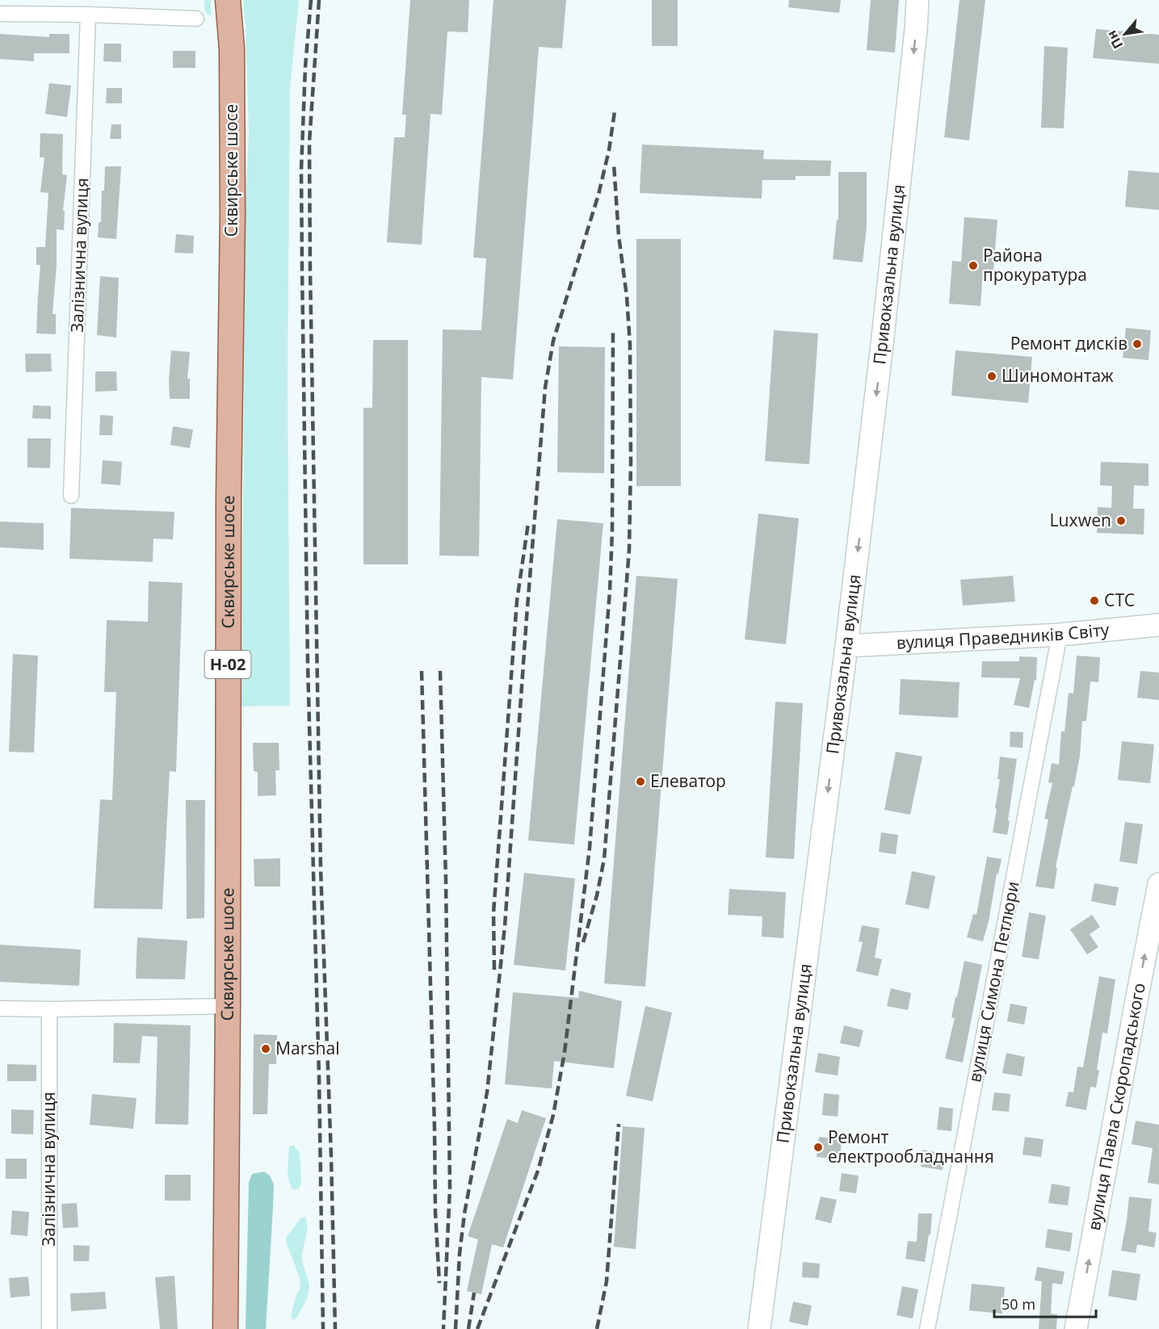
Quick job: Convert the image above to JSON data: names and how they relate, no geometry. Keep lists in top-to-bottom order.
{
  "streets": {
    "main road": ["Сквирське шосе", "Н-02"],
    "street": [
      "Залізнична вулиця",
      "Привокзальна вулиця",
      "вулиця Праведників Світу",
      "вулиця Симона Петлюри",
      "вулиця Павла Скоропадського"
    ]
  },
  "crossings": [
    ["Привокзальна вулиця", "вулиця Праведників Світу"],
    ["вулиця Праведників Світу", "вулиця Симона Петлюри"]
  ],
  "one_way": ["Привокзальна вулиця", "вулиця Павла Скоропадського"],
  "places": [
    "Района прокуратура",
    "Ремонт дисків",
    "Шиномонтаж",
    "Luxwen",
    "СТС",
    "Елеватор",
    "Marshal",
    "Ремонт електрообладнання"
  ],
  "scale_bar": "50 m",
  "north": "bottom left"
}
